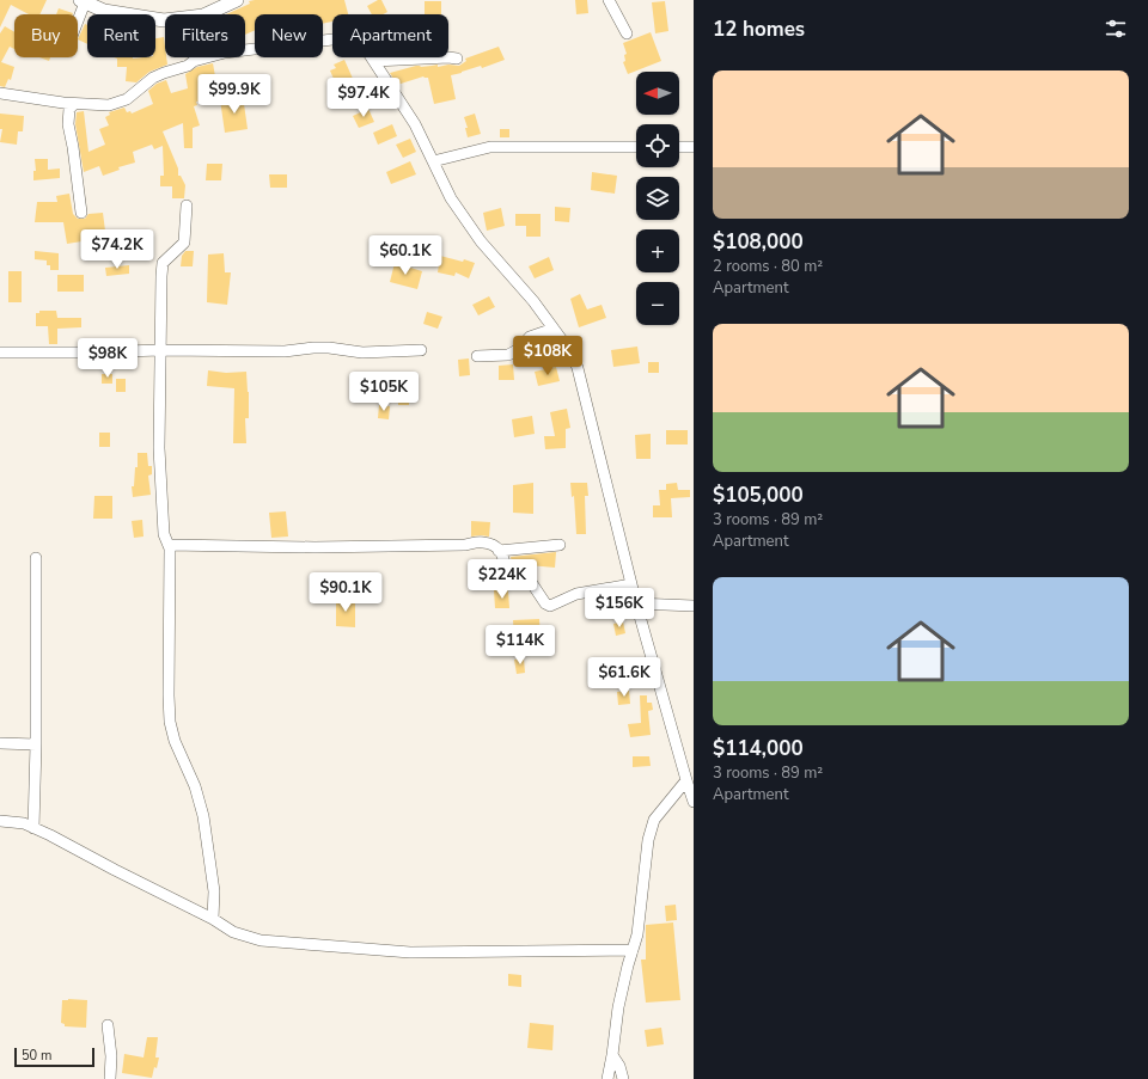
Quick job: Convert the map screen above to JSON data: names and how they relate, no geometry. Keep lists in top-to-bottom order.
{
  "scale_bar": "50 m",
  "north": "left",
  "page": {
    "heading": "12 homes",
    "chip": [
      "Buy",
      "Rent",
      "Filters",
      "New",
      "Apartment"
    ],
    "list": [
      {
        "name": "$108,000",
        "note": "2 rooms · 80 m² · Apartment"
      },
      {
        "name": "$105,000",
        "note": "3 rooms · 89 m² · Apartment"
      },
      {
        "name": "$114,000",
        "note": "3 rooms · 89 m² · Apartment"
      }
    ],
    "map_buttons": ["+", "−"],
    "price": [
      "$99.9K",
      "$97.4K",
      "$74.2K",
      "$60.1K",
      "$108K",
      "$98K",
      "$105K",
      "$224K",
      "$90.1K",
      "$156K",
      "$114K",
      "$61.6K"
    ],
    "scale": "50 m"
  }
}
